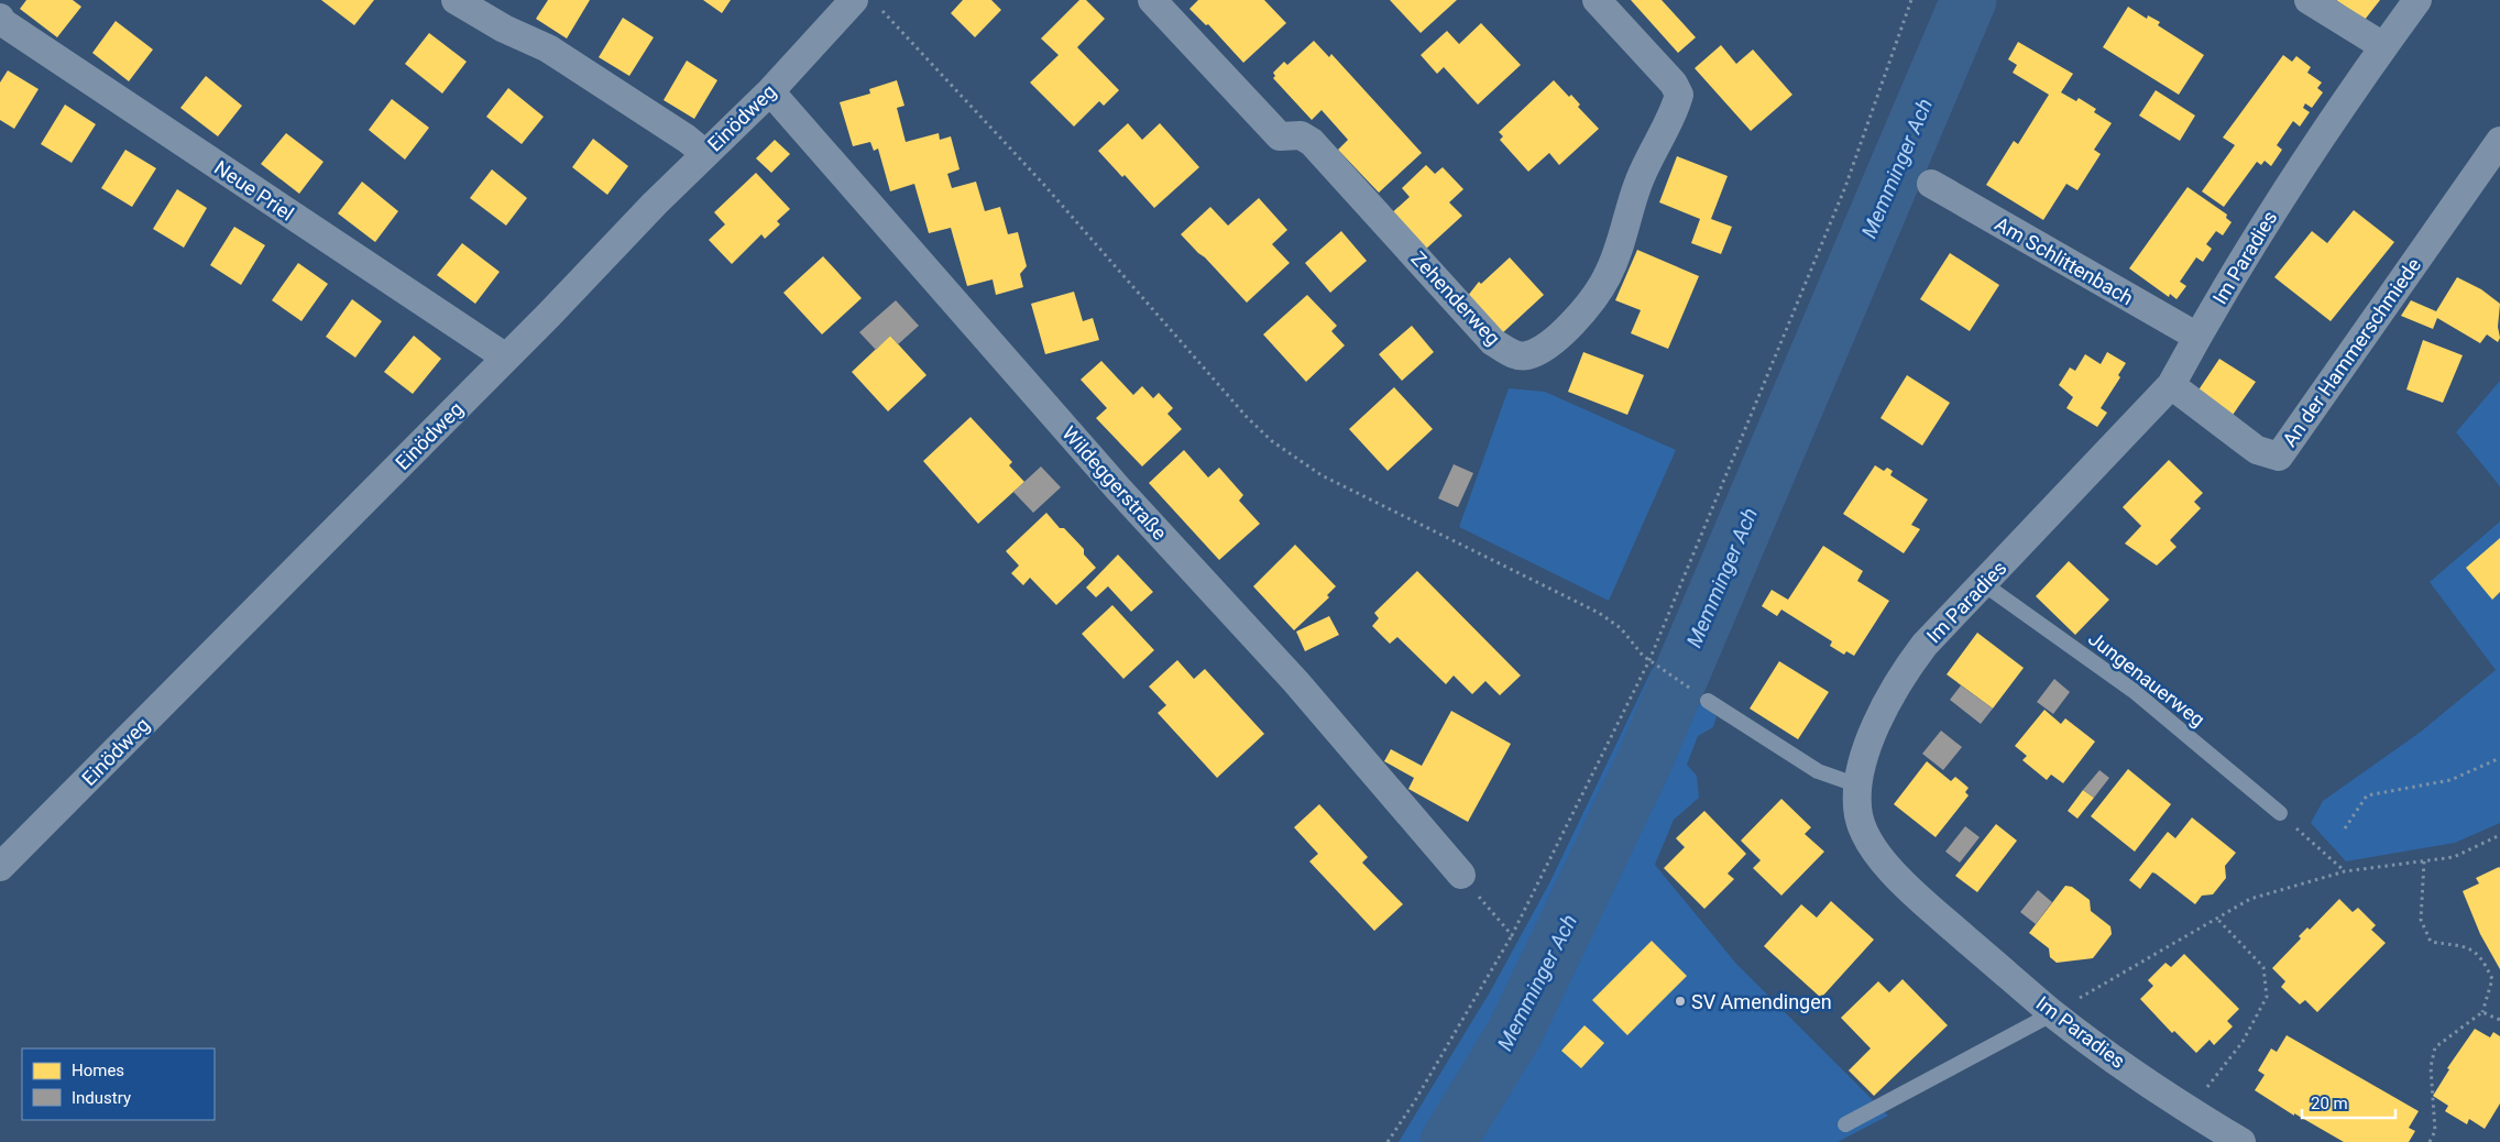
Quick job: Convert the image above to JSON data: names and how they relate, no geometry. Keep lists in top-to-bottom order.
{
  "streets": {
    "street": [
      "Einödweg",
      "Neue Priel",
      "Im Paradies",
      "Am Schlittenbach",
      "Zehenderweg",
      "An der Hammerschmiede",
      "Wildeggerstraße"
    ],
    "lane": ["Jungenauerweg"]
  },
  "crossings": [
    ["Einödweg", "Neue Priel"],
    ["Einödweg", "Wildeggerstraße"],
    ["Im Paradies", "Am Schlittenbach"],
    ["Im Paradies", "An der Hammerschmiede"],
    ["Im Paradies", "Jungenauerweg"]
  ],
  "water": ["Memminger Ach"],
  "places": ["SV Amendingen"],
  "legend": ["Homes", "Industry"],
  "scale_bar": "20 m"
}
